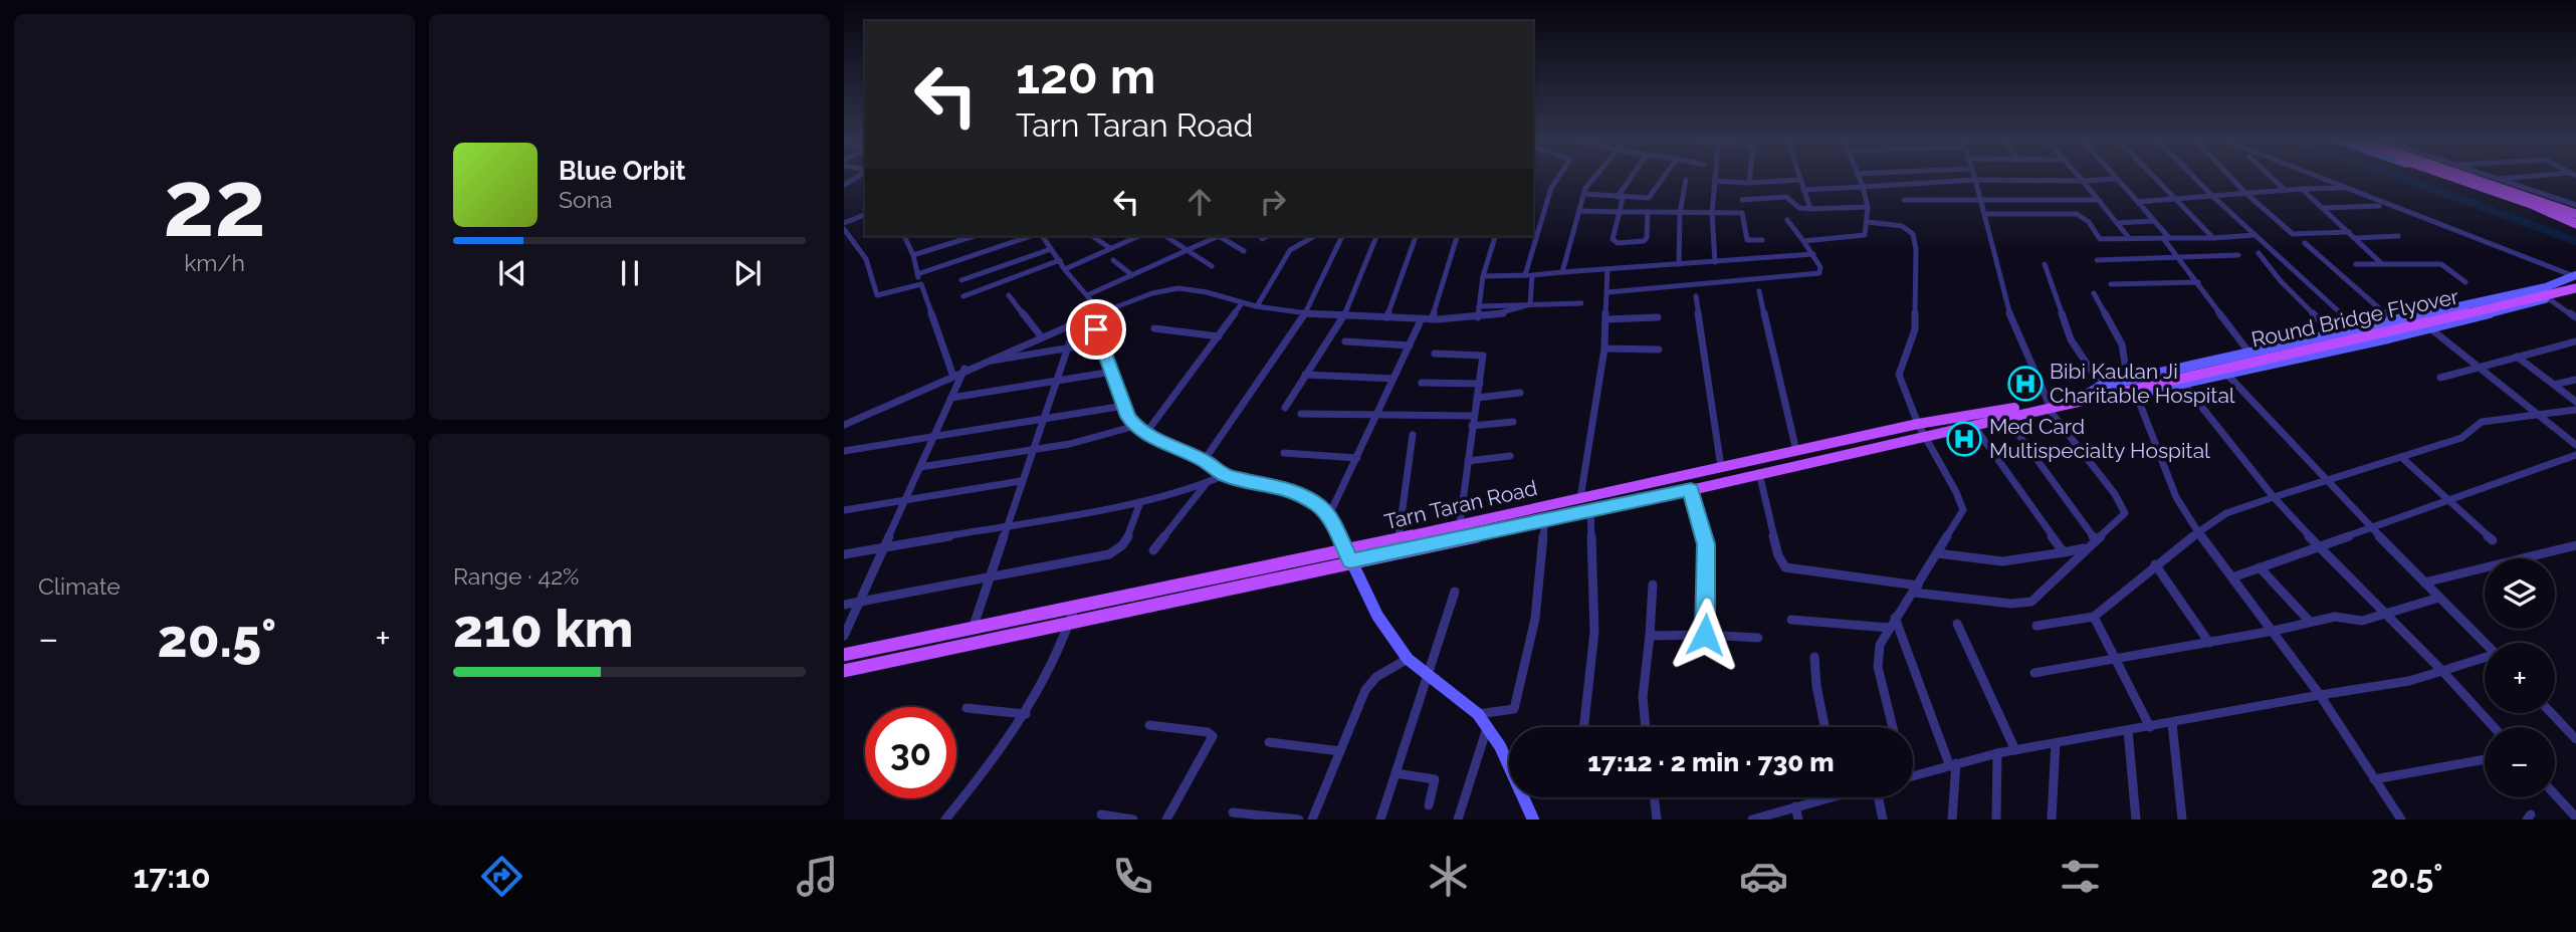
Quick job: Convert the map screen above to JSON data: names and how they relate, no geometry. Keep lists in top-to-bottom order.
{
  "streets": {
    "main road": ["Round Bridge Flyover", "Tarn Taran Road"]
  },
  "crossings": [
    ["Round Bridge Flyover", "Tarn Taran Road"]
  ],
  "places": {
    "hospital": ["Bibi Kaulan Ji Charitable Hospital", "Med Card Multispecialty Hospital"]
  },
  "page": {
    "tile": [
      ["22", "km/h"],
      "Climate",
      ["Range · 42%", "210 km"]
    ],
    "turn": ["120 m", "Tarn Taran Road"],
    "song": ["Blue Orbit", "Sona"],
    "map_buttons": ["+", "−"],
    "heat": ["−", "20.5°", "+"],
    "limit": "30",
    "trip": "17:12 · 2 min · 730 m",
    "tabs": ["17:10", "20.5°"]
  }
}
